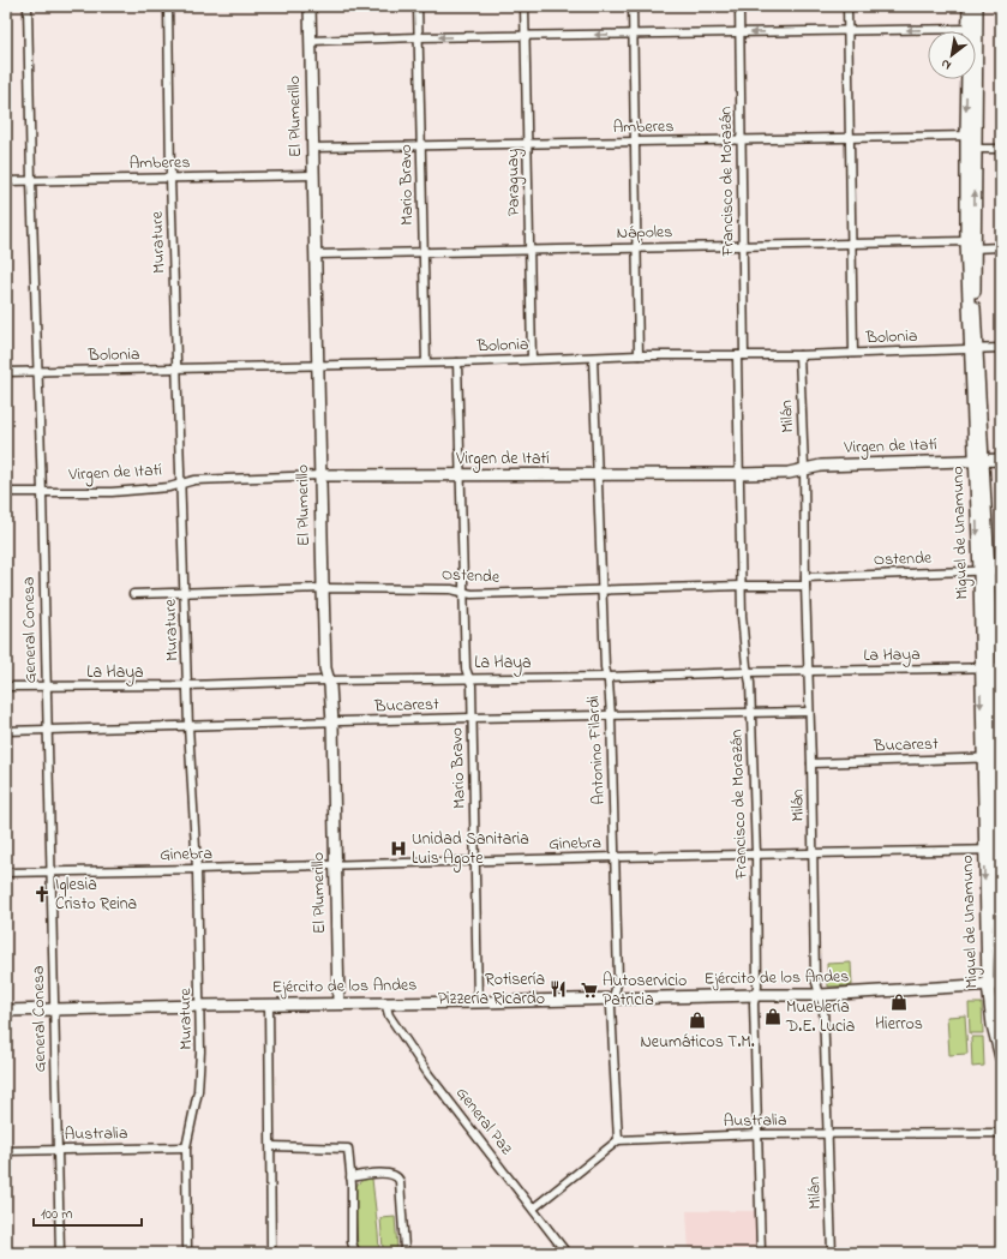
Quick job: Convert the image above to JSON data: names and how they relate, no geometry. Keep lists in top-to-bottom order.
{
  "streets": {
    "street": [
      "El Plumerillo",
      "Amberes",
      "Francisco de Morazán",
      "Paraguay",
      "Mario Bravo",
      "Nápoles",
      "Murature",
      "Bolonia",
      "Milán",
      "Virgen de Itatí",
      "Miguel de Unamuno",
      "Ostende",
      "General Conesa",
      "La Haya",
      "Bucarest",
      "Antonino Filardi",
      "Ginebra",
      "Ejército de los Andes",
      "General Paz",
      "Australia"
    ]
  },
  "crossings": [
    ["El Plumerillo", "Amberes"],
    ["El Plumerillo", "Nápoles"],
    ["El Plumerillo", "Bolonia"],
    ["El Plumerillo", "Virgen de Itatí"],
    ["El Plumerillo", "Ostende"],
    ["El Plumerillo", "La Haya"],
    ["El Plumerillo", "Bucarest"],
    ["El Plumerillo", "Ginebra"],
    ["El Plumerillo", "Ejército de los Andes"],
    ["Amberes", "Francisco de Morazán"],
    ["Amberes", "Paraguay"],
    ["Amberes", "Mario Bravo"],
    ["Amberes", "Murature"],
    ["Amberes", "Miguel de Unamuno"],
    ["Amberes", "General Conesa"],
    ["Francisco de Morazán", "Nápoles"],
    ["Francisco de Morazán", "Bolonia"],
    ["Francisco de Morazán", "Virgen de Itatí"],
    ["Francisco de Morazán", "Ostende"],
    ["Francisco de Morazán", "La Haya"],
    ["Francisco de Morazán", "Bucarest"],
    ["Francisco de Morazán", "Ginebra"],
    ["Francisco de Morazán", "Ejército de los Andes"],
    ["Francisco de Morazán", "Australia"],
    ["Paraguay", "Nápoles"],
    ["Paraguay", "Bolonia"],
    ["Mario Bravo", "Nápoles"],
    ["Mario Bravo", "Bolonia"],
    ["Mario Bravo", "Virgen de Itatí"],
    ["Mario Bravo", "Ostende"],
    ["Mario Bravo", "La Haya"],
    ["Mario Bravo", "Bucarest"],
    ["Mario Bravo", "Ginebra"],
    ["Mario Bravo", "Ejército de los Andes"],
    ["Nápoles", "Miguel de Unamuno"],
    ["Murature", "Bolonia"],
    ["Murature", "Virgen de Itatí"],
    ["Murature", "Ostende"],
    ["Murature", "La Haya"],
    ["Murature", "Bucarest"],
    ["Murature", "Ginebra"],
    ["Murature", "Ejército de los Andes"],
    ["Murature", "Australia"],
    ["Bolonia", "Milán"],
    ["Bolonia", "Miguel de Unamuno"],
    ["Bolonia", "General Conesa"],
    ["Bolonia", "Antonino Filardi"],
    ["Milán", "Virgen de Itatí"],
    ["Milán", "Ostende"],
    ["Milán", "La Haya"],
    ["Milán", "Bucarest"],
    ["Milán", "Ginebra"],
    ["Milán", "Ejército de los Andes"],
    ["Milán", "Australia"],
    ["Virgen de Itatí", "Miguel de Unamuno"],
    ["Virgen de Itatí", "General Conesa"],
    ["Virgen de Itatí", "Antonino Filardi"],
    ["Miguel de Unamuno", "Ostende"],
    ["Miguel de Unamuno", "La Haya"],
    ["Miguel de Unamuno", "Bucarest"],
    ["Miguel de Unamuno", "Ginebra"],
    ["Miguel de Unamuno", "Ejército de los Andes"],
    ["Ostende", "Antonino Filardi"],
    ["General Conesa", "La Haya"],
    ["General Conesa", "Bucarest"],
    ["General Conesa", "Ginebra"],
    ["General Conesa", "Ejército de los Andes"],
    ["General Conesa", "Australia"],
    ["La Haya", "Antonino Filardi"],
    ["Bucarest", "Antonino Filardi"],
    ["Antonino Filardi", "Ginebra"],
    ["Antonino Filardi", "Ejército de los Andes"],
    ["Antonino Filardi", "Australia"],
    ["Ejército de los Andes", "General Paz"]
  ],
  "places": {
    "hospital": ["Unidad Sanitaria Luis Agote"],
    "church": ["Iglesia Cristo Reina"],
    "restaurant": ["Rotisería Pizzería Ricardo"],
    "supermarket": ["Autoservicio Patricia"],
    "shop": ["Hierros", "Mueblería D.E. Lucia", "Neumáticos T.M."]
  },
  "scale_bar": "100 m",
  "north": "bottom left"
}
